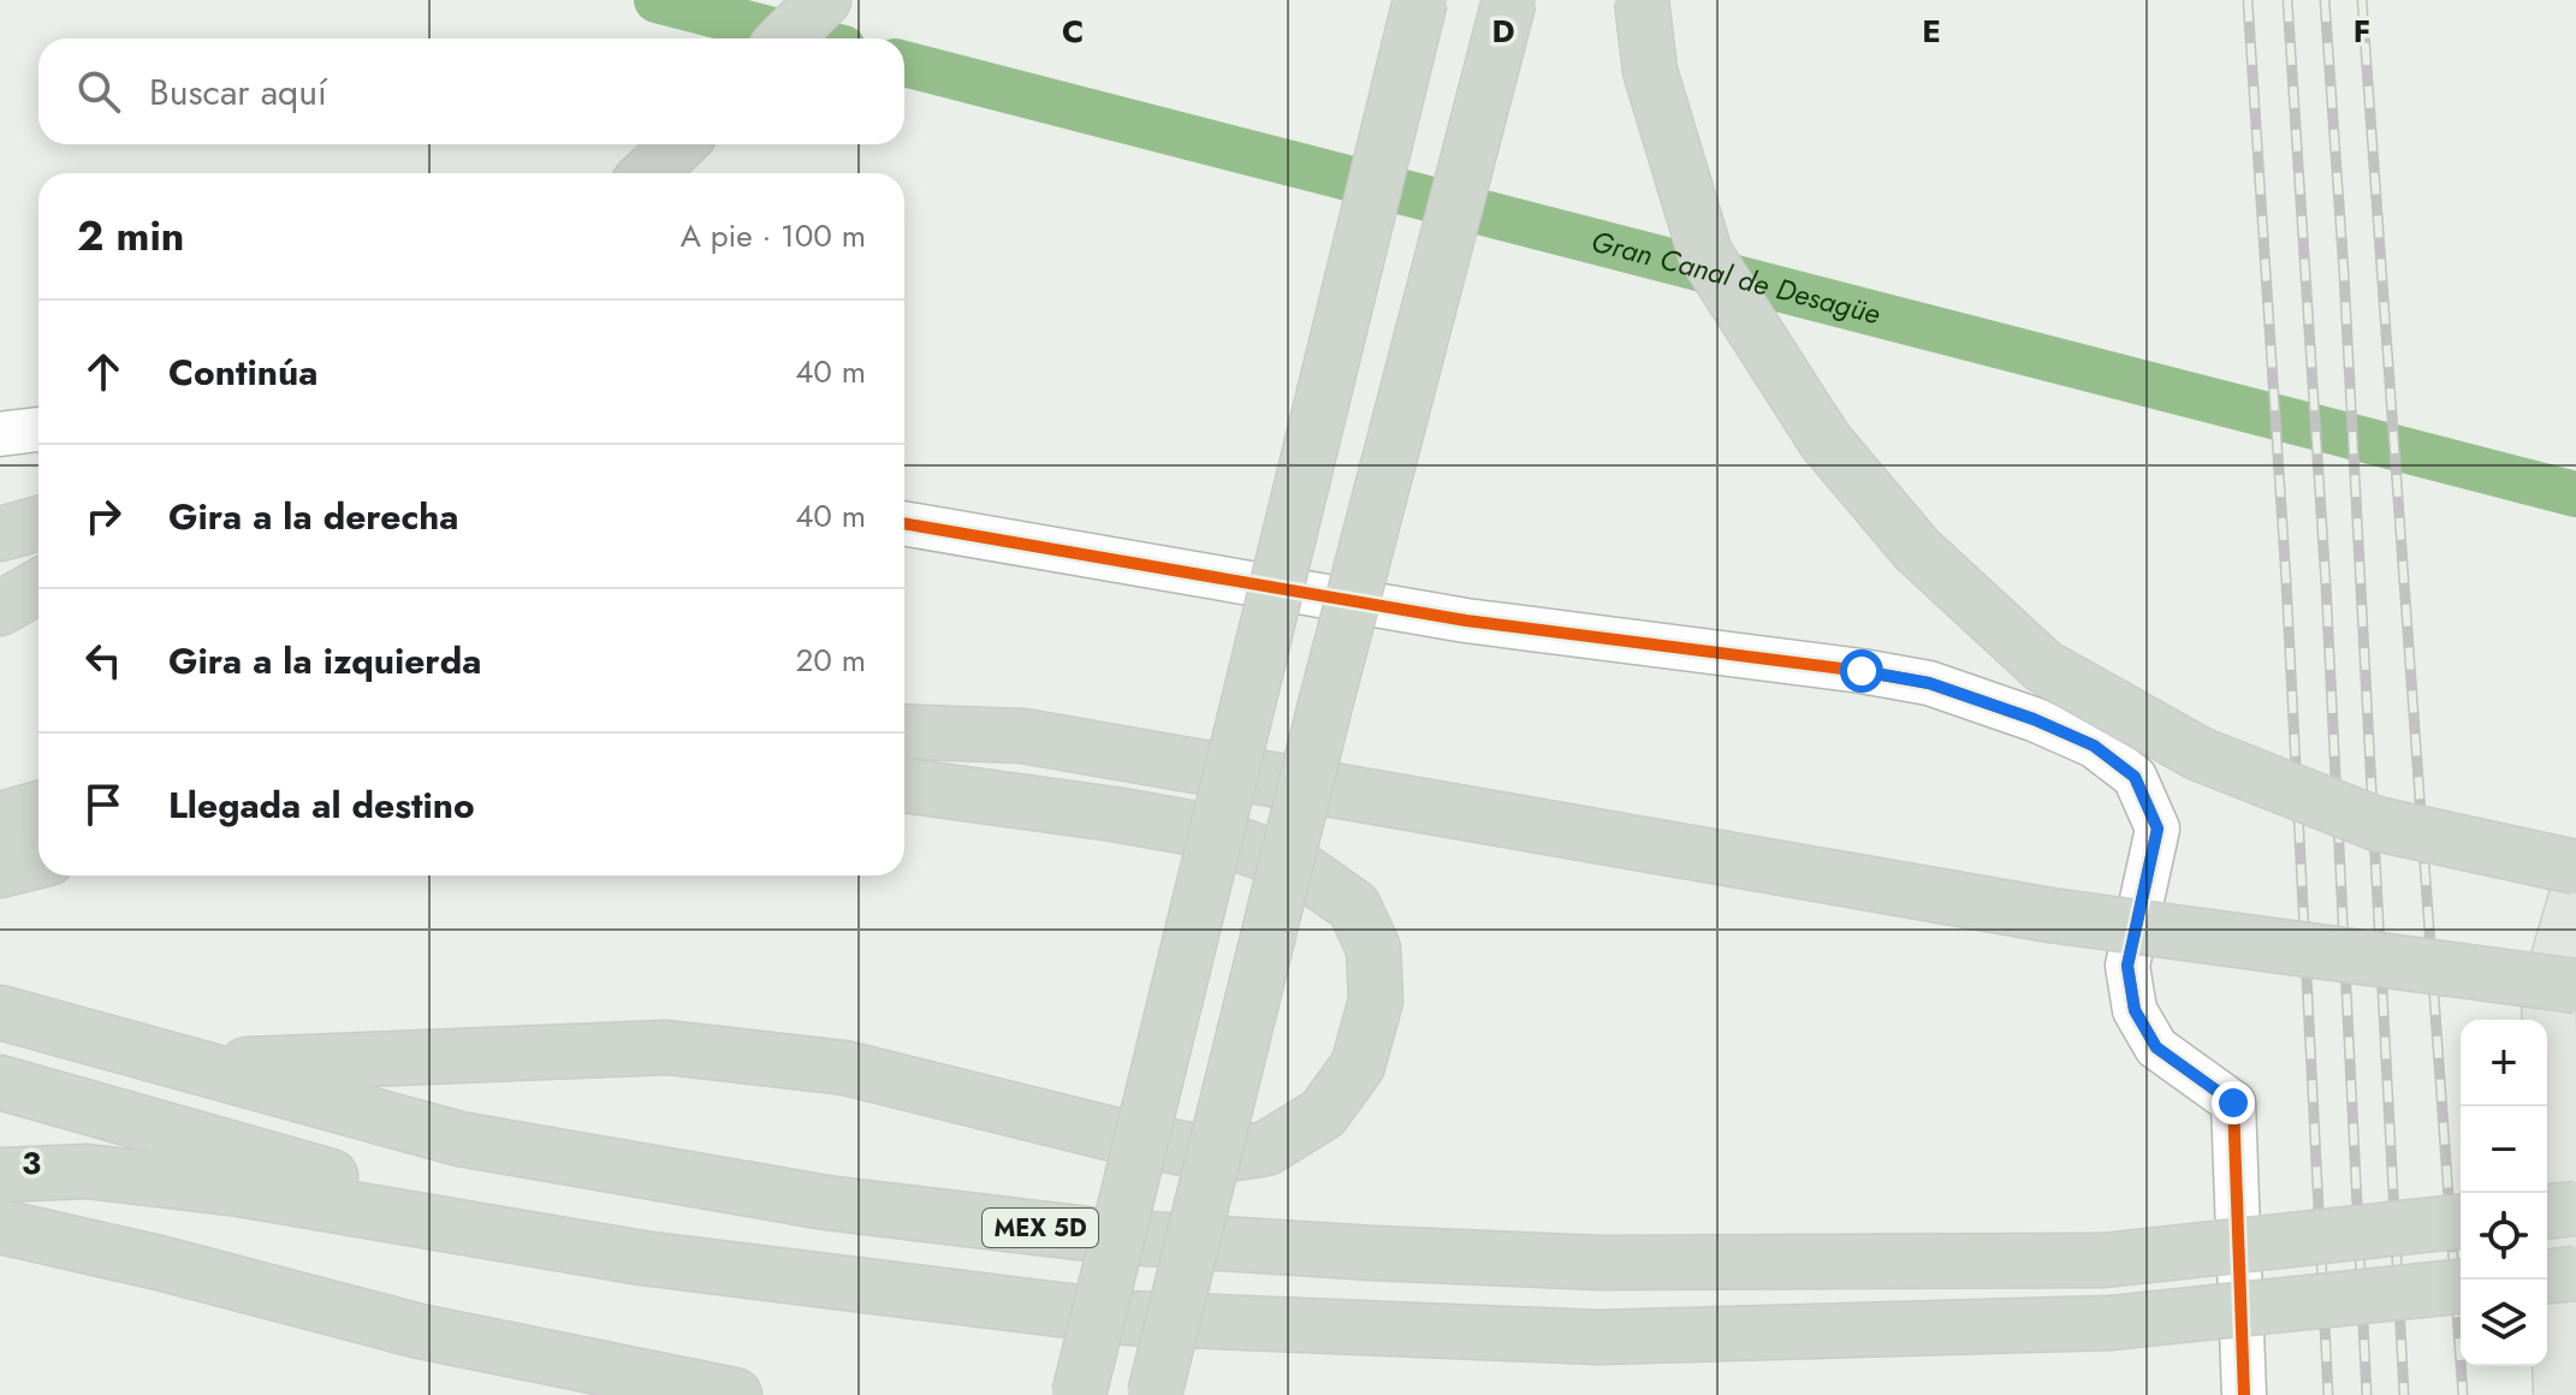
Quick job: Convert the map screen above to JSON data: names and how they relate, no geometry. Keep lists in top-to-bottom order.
{
  "streets": {
    "highway": ["MEX 5D"]
  },
  "water": ["Gran Canal de Desagüe"],
  "page": {
    "search": "Buscar aquí",
    "heading": ["2 min", "A pie · 100 m"],
    "list": [
      ["Continúa", "40 m"],
      ["Gira a la derecha", "40 m"],
      ["Gira a la izquierda", "20 m"],
      "Llegada al destino"
    ],
    "map_buttons": ["+", "−"]
  },
  "grid": {
    "columns": [
      "C",
      "D",
      "E",
      "F"
    ],
    "rows": ["3"]
  }
}
